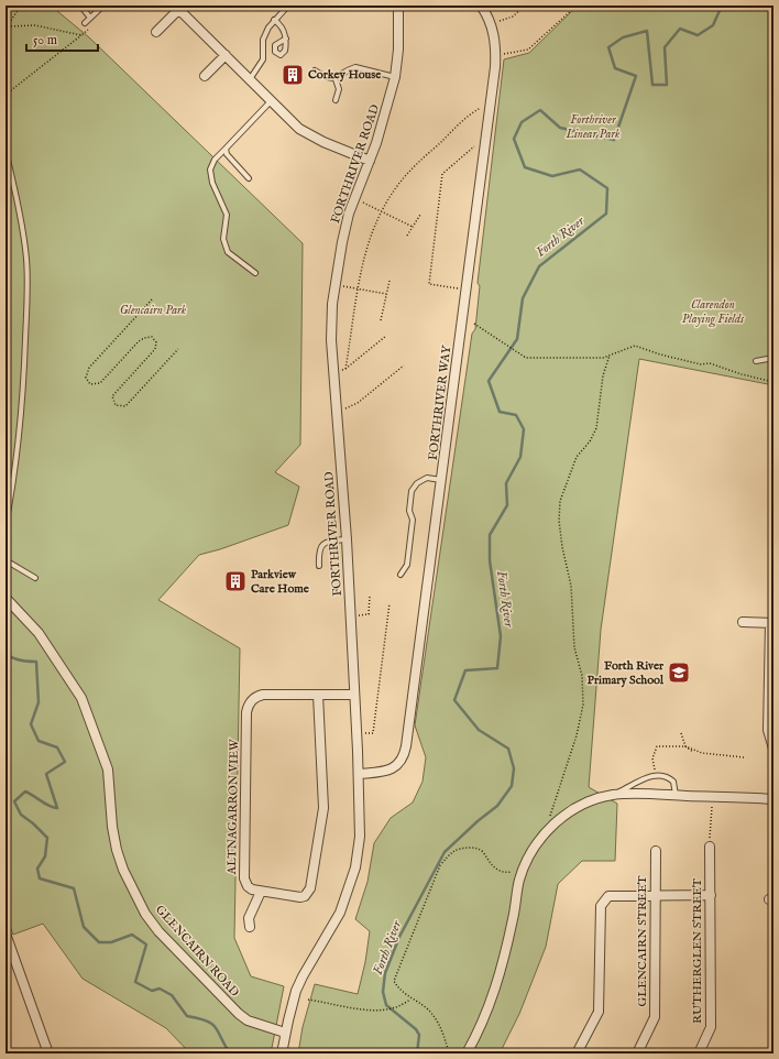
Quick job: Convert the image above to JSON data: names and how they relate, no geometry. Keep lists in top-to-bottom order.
{
  "streets": {
    "street": [
      "FORTHRIVER ROAD",
      "FORTHRIVER WAY",
      "ALTNAGARRON VIEW",
      "GLENCAIRN STREET",
      "GLENCAIRN ROAD",
      "RUTHERGLEN STREET"
    ]
  },
  "crossings": [
    ["FORTHRIVER ROAD", "FORTHRIVER WAY"],
    ["FORTHRIVER ROAD", "GLENCAIRN ROAD"]
  ],
  "water": ["Forth River"],
  "parks": ["Forthriver Linear Park", "Clarendon Playing Fields", "Glencairn Park"],
  "places": {
    "building": ["Corkey House", "Parkview Care Home"],
    "school or university": ["Forth River Primary School"]
  },
  "scale_bar": "50 m"
}
